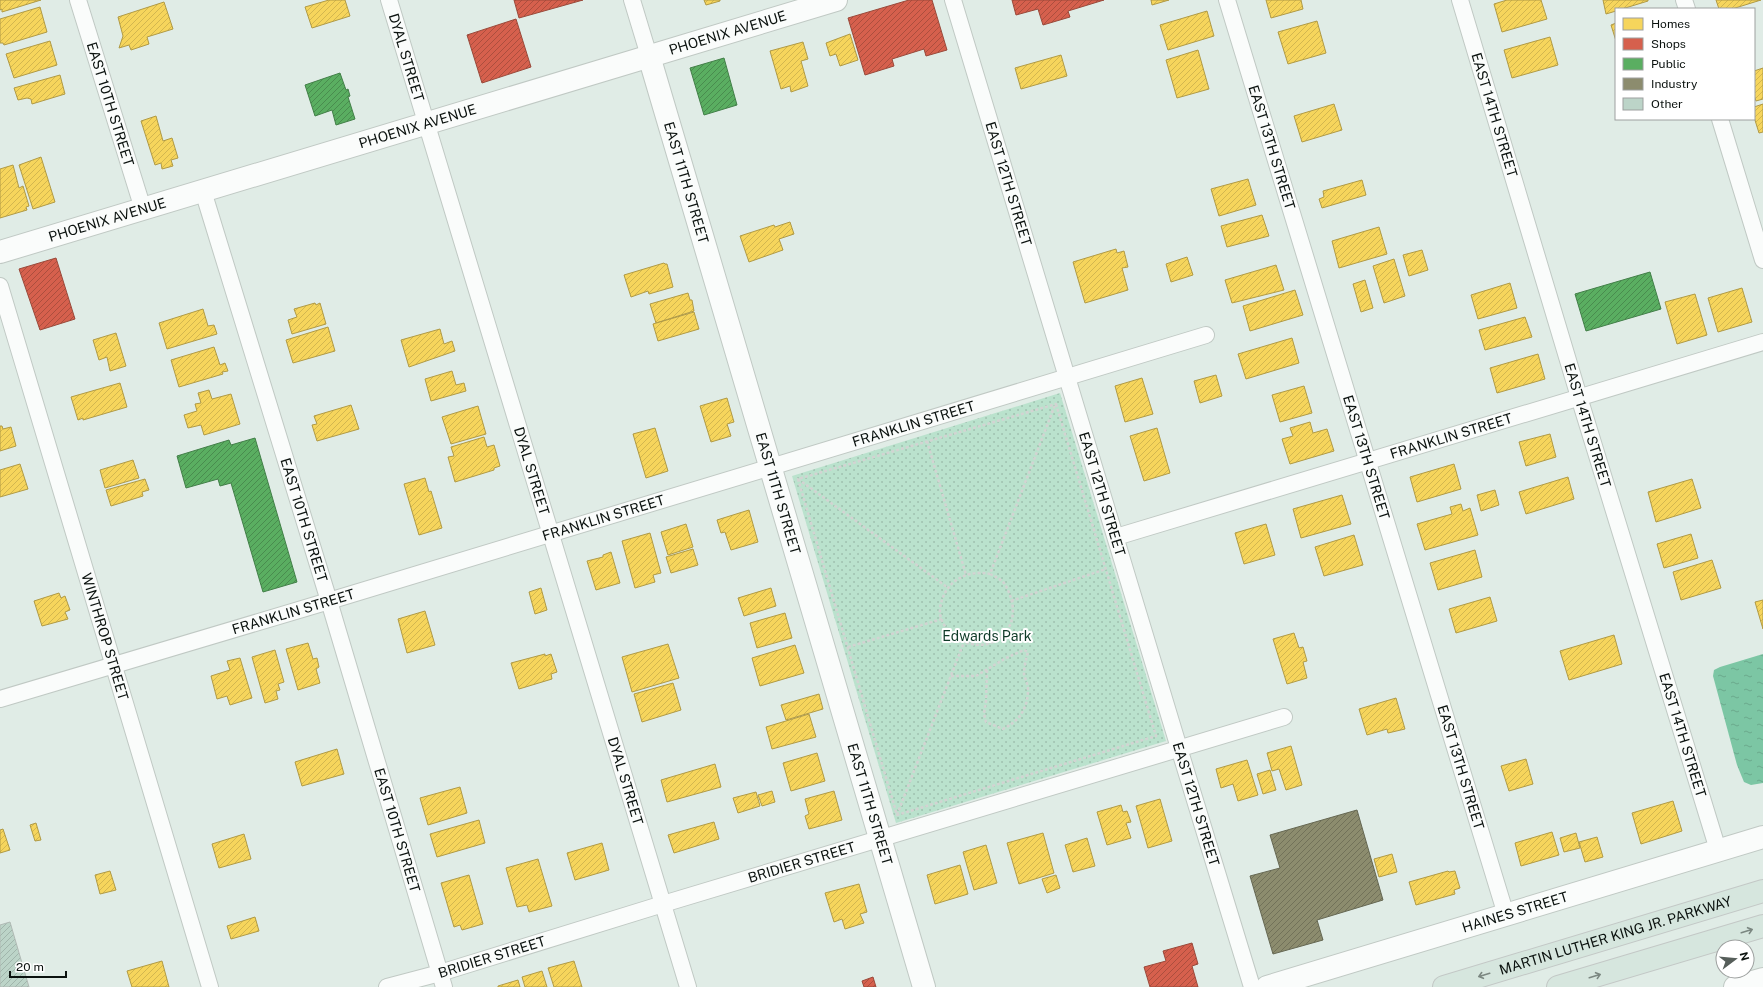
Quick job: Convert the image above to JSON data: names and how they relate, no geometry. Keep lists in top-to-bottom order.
{
  "streets": {
    "highway": ["MARTIN LUTHER KING JR. PARKWAY"],
    "street": [
      "PHOENIX AVENUE",
      "DYAL STREET",
      "EAST 10TH STREET",
      "EAST 14TH STREET",
      "EAST 13TH STREET",
      "EAST 11TH STREET",
      "EAST 12TH STREET",
      "FRANKLIN STREET",
      "WINTHROP STREET",
      "BRIDIER STREET",
      "HAINES STREET"
    ]
  },
  "crossings": [
    ["PHOENIX AVENUE", "DYAL STREET"],
    ["PHOENIX AVENUE", "EAST 10TH STREET"],
    ["PHOENIX AVENUE", "EAST 11TH STREET"],
    ["DYAL STREET", "FRANKLIN STREET"],
    ["DYAL STREET", "BRIDIER STREET"],
    ["EAST 10TH STREET", "FRANKLIN STREET"],
    ["EAST 10TH STREET", "BRIDIER STREET"],
    ["EAST 14TH STREET", "FRANKLIN STREET"],
    ["EAST 14TH STREET", "HAINES STREET"],
    ["EAST 13TH STREET", "FRANKLIN STREET"],
    ["EAST 13TH STREET", "HAINES STREET"],
    ["EAST 11TH STREET", "FRANKLIN STREET"],
    ["EAST 11TH STREET", "BRIDIER STREET"],
    ["EAST 12TH STREET", "FRANKLIN STREET"],
    ["EAST 12TH STREET", "BRIDIER STREET"],
    ["FRANKLIN STREET", "WINTHROP STREET"]
  ],
  "parks": ["Edwards Park"],
  "legend": [
    "Homes",
    "Shops",
    "Public",
    "Industry",
    "Other"
  ],
  "scale_bar": "20 m",
  "north": "right"
}
